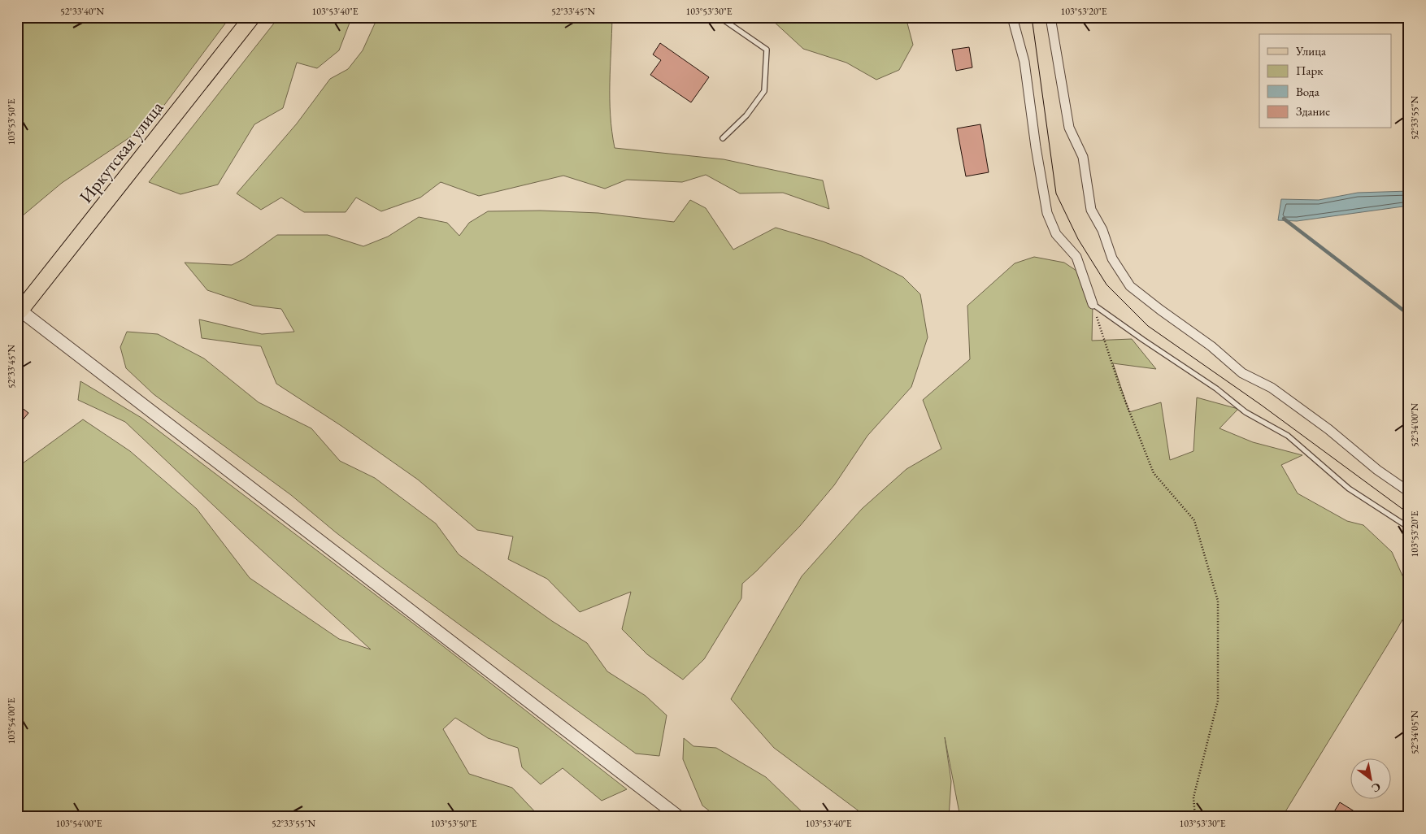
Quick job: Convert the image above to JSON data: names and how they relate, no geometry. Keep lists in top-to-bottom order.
{
  "streets": {
    "main road": ["Иркутская улица"]
  },
  "legend": [
    "Улица",
    "Парк",
    "Вода",
    "Здание"
  ],
  "north": "bottom right",
  "coordinates": [
    "52°33'40\"N",
    "103°53'40\"E",
    "52°33'45\"N",
    "103°53'30\"E",
    "103°53'20\"E",
    "52°33'55\"N",
    "103°53'50\"E",
    "52°34'00\"N",
    "103°54'00\"E",
    "52°34'05\"N"
  ]
}
